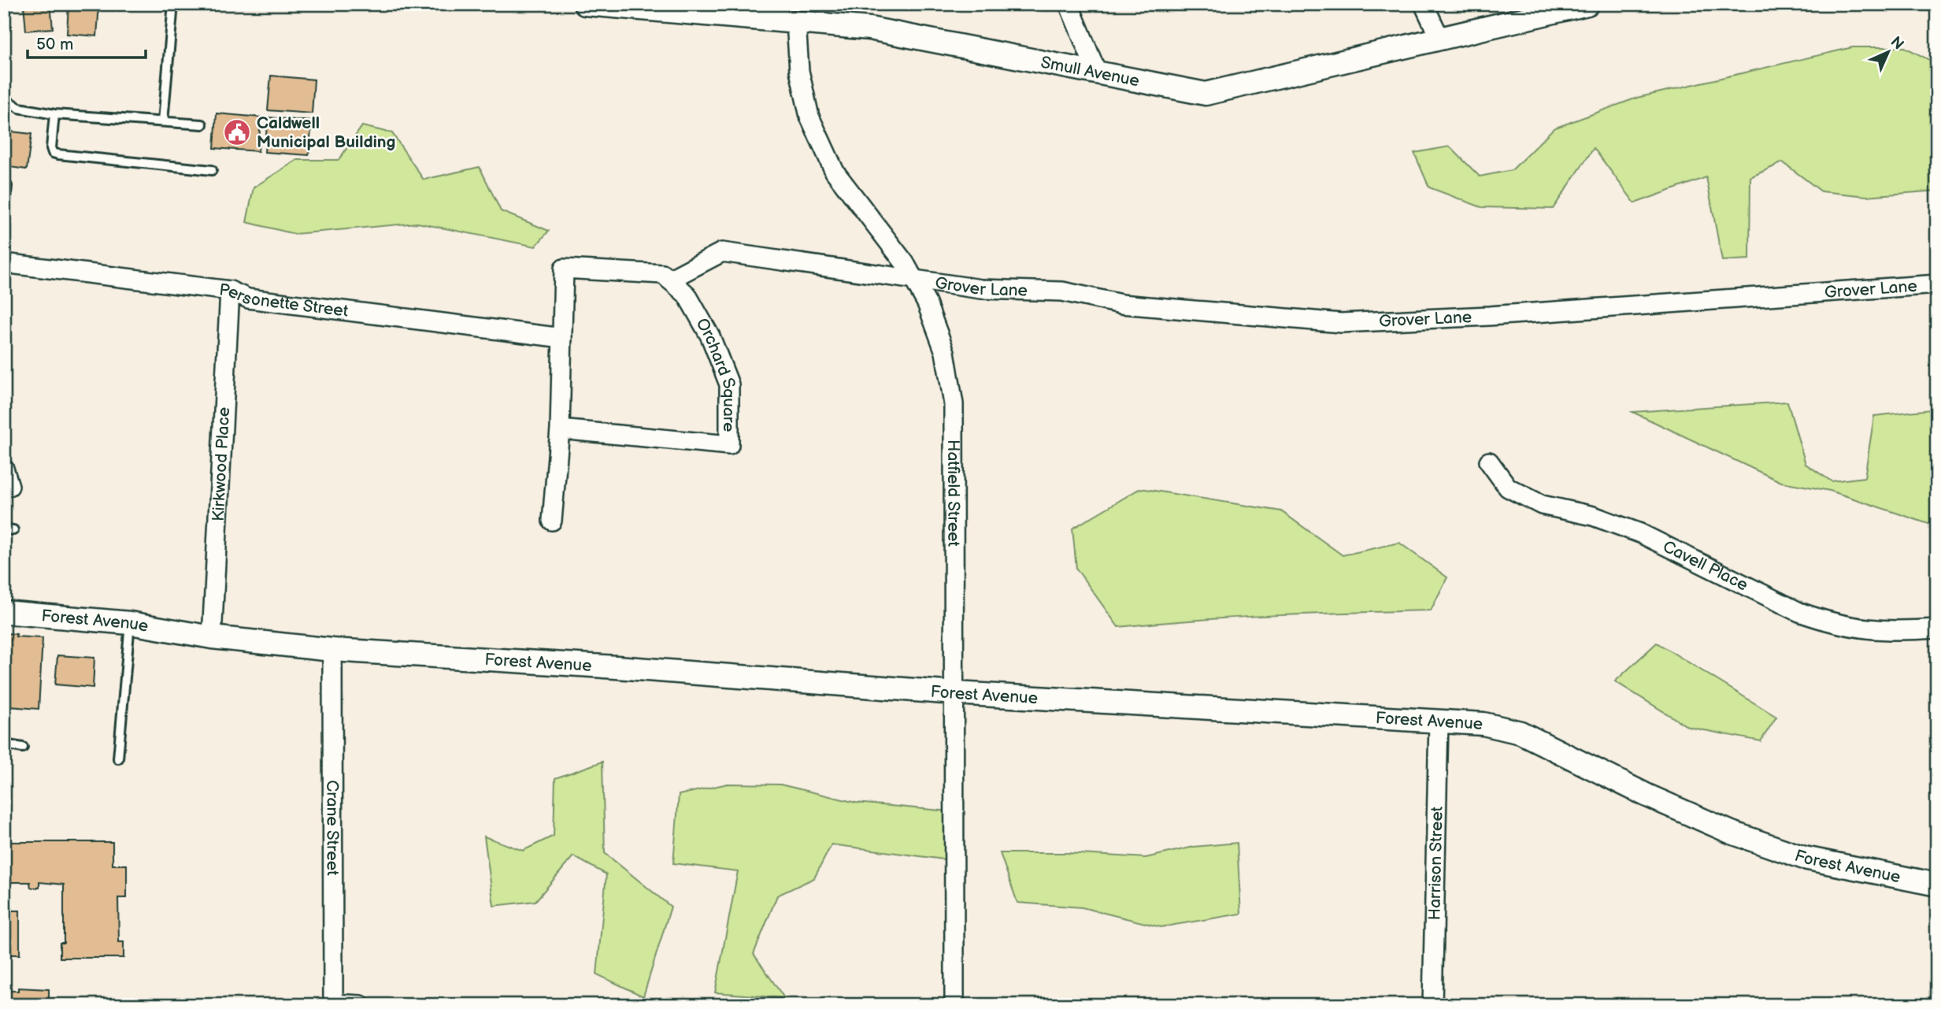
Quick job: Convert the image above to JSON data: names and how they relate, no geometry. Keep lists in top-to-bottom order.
{
  "streets": {
    "street": [
      "Smull Avenue",
      "Grover Lane",
      "Personette Street",
      "Orchard Square",
      "Kirkwood Place",
      "Hatfield Street",
      "Cavell Place",
      "Forest Avenue",
      "Crane Street",
      "Harrison Street"
    ]
  },
  "crossings": [
    ["Smull Avenue", "Hatfield Street"],
    ["Grover Lane", "Hatfield Street"],
    ["Personette Street", "Orchard Square"],
    ["Personette Street", "Kirkwood Place"],
    ["Kirkwood Place", "Forest Avenue"],
    ["Hatfield Street", "Forest Avenue"],
    ["Forest Avenue", "Crane Street"],
    ["Forest Avenue", "Harrison Street"]
  ],
  "places": {
    "public building": ["Caldwell Municipal Building"]
  },
  "scale_bar": "50 m",
  "north": "top right"
}
